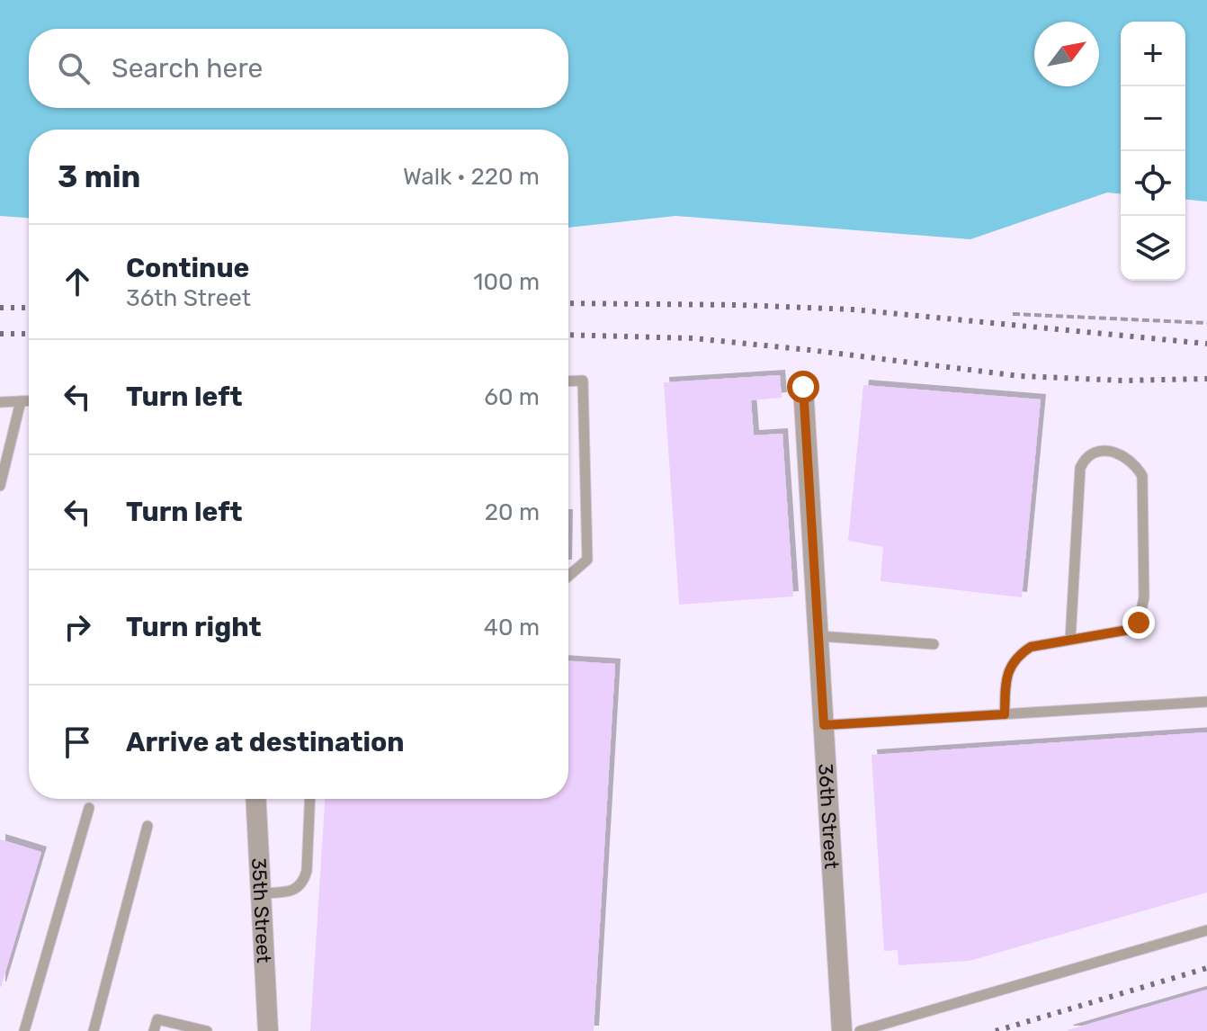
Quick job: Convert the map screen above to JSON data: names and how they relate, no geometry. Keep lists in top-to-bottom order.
{
  "streets": {
    "street": ["36th Street", "35th Street"]
  },
  "north": "top right",
  "page": {
    "map_buttons": ["+", "−"],
    "search": "Search here",
    "heading": ["3 min", "Walk · 220 m"],
    "list": [
      ["Continue", "36th Street", "100 m"],
      ["Turn left", "60 m"],
      ["Turn left", "20 m"],
      ["Turn right", "40 m"],
      "Arrive at destination"
    ]
  }
}
